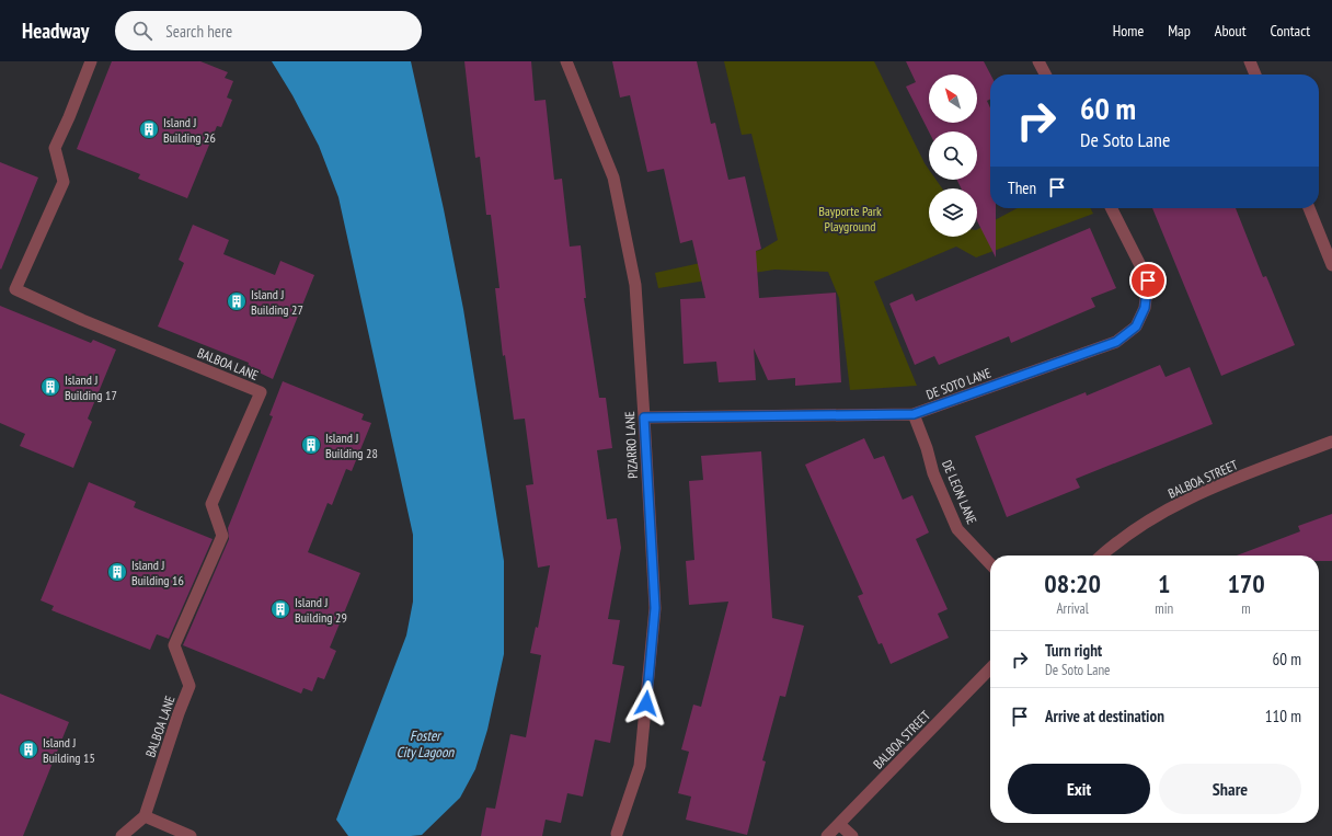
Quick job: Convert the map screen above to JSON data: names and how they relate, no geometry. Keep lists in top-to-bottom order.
{
  "streets": {
    "street": [
      "BALBOA LANE",
      "DE SOTO LANE",
      "PIZARRO LANE",
      "BALBOA STREET",
      "DE LEON LANE"
    ]
  },
  "crossings": [
    ["DE SOTO LANE", "PIZARRO LANE"],
    ["DE SOTO LANE", "DE LEON LANE"]
  ],
  "water": ["Foster City Lagoon"],
  "parks": ["Bayporte Park Playground"],
  "places": {
    "building": [
      "Island J Building 26",
      "Island J Building 27",
      "Island J Building 17",
      "Island J Building 28",
      "Island J Building 16",
      "Island J Building 29",
      "Island J Building 15"
    ]
  },
  "north": "top left",
  "page": {
    "header": "Headway",
    "search": "Search here",
    "nav": [
      "Home",
      "Map",
      "About",
      "Contact"
    ],
    "turn": ["60 m", "De Soto Lane"],
    "then": "Then",
    "eta": [
      "08:20",
      "Arrival",
      "1",
      "min",
      "170",
      "m"
    ],
    "list": [
      {
        "name": "Turn right",
        "note": "De Soto Lane",
        "value": "60 m"
      },
      {
        "name": "Arrive at destination",
        "value": "110 m"
      }
    ],
    "buttons": ["Exit", "Share"]
  }
}
